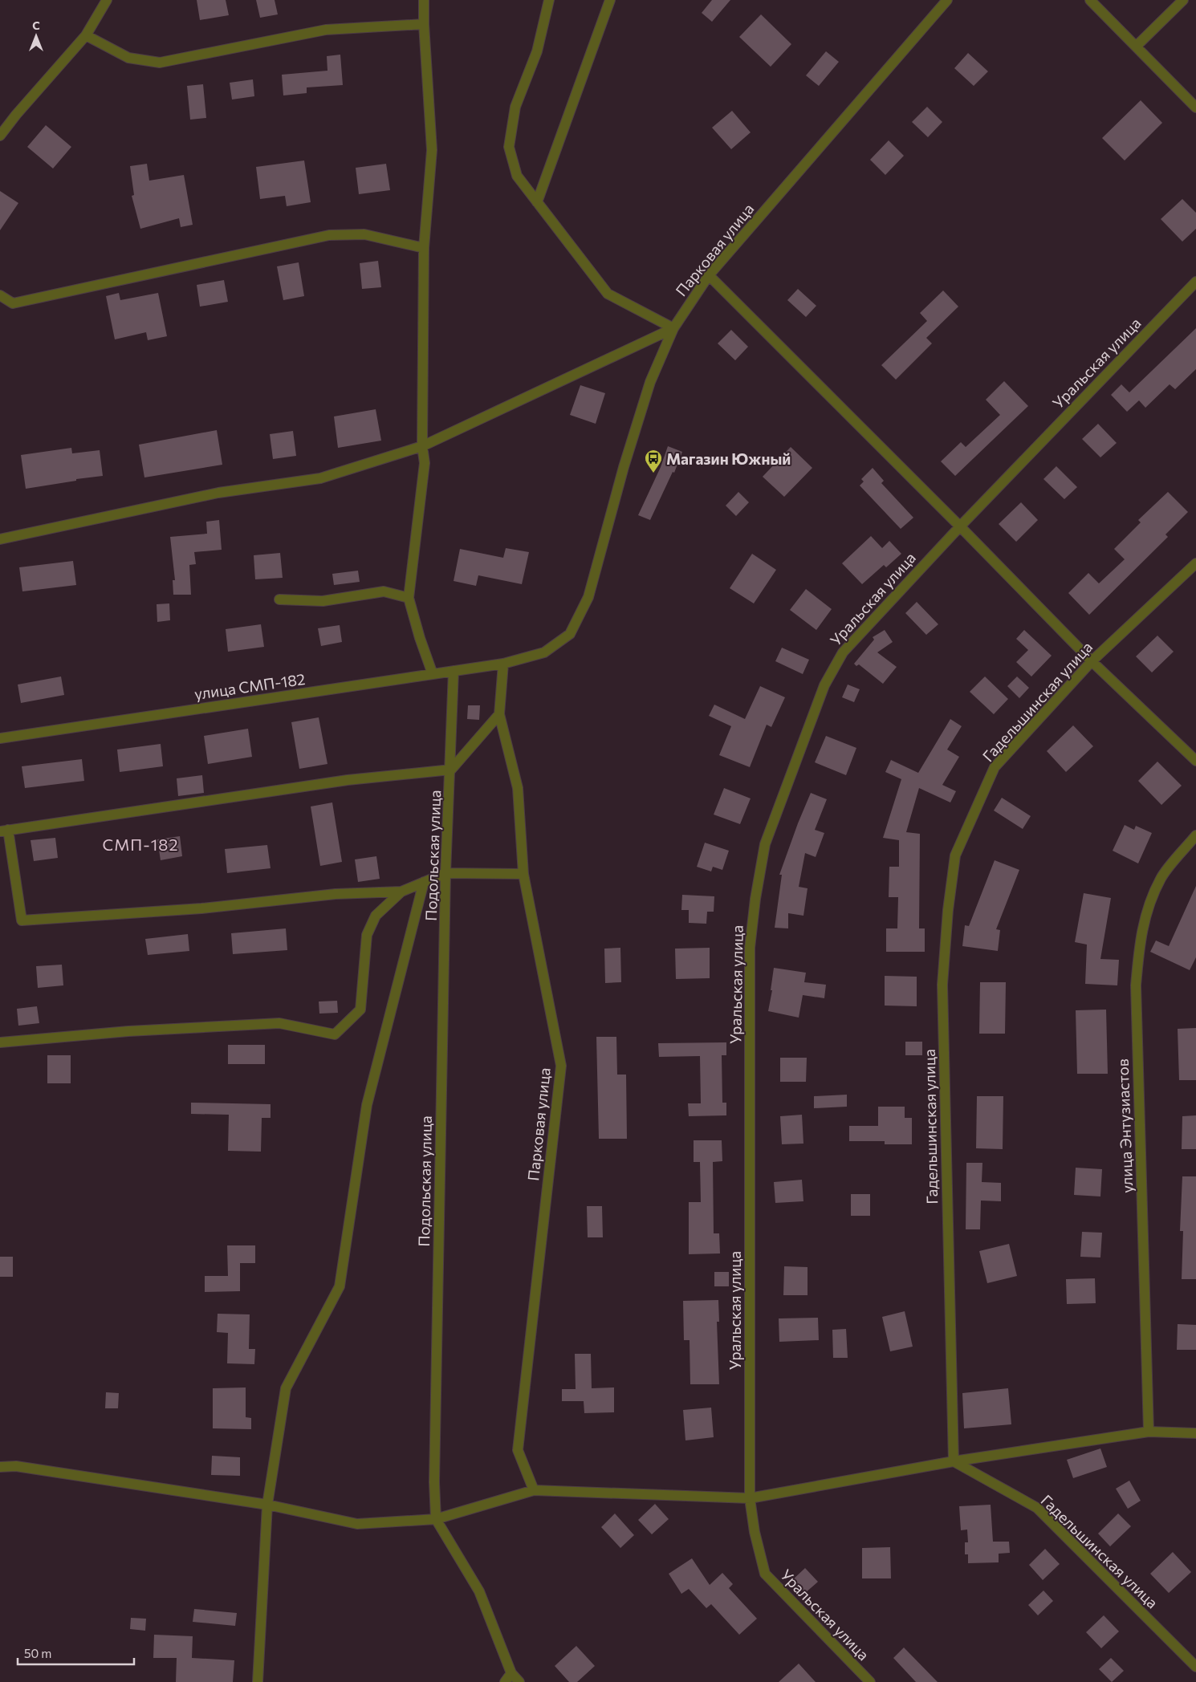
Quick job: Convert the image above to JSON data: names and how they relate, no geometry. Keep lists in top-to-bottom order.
{
  "streets": {
    "street": [
      "Парковая улица",
      "Уральская улица",
      "улица СМП-182",
      "Гадельшинская улица",
      "Подольская улица",
      "улица Энтузиастов"
    ]
  },
  "crossings": [
    ["Парковая улица", "улица СМП-182"],
    ["улица СМП-182", "Подольская улица"]
  ],
  "districts": ["СМП-182"],
  "places": {
    "bus stop": ["Магазин Южный"]
  },
  "scale_bar": "50 m",
  "north": "top"
}
